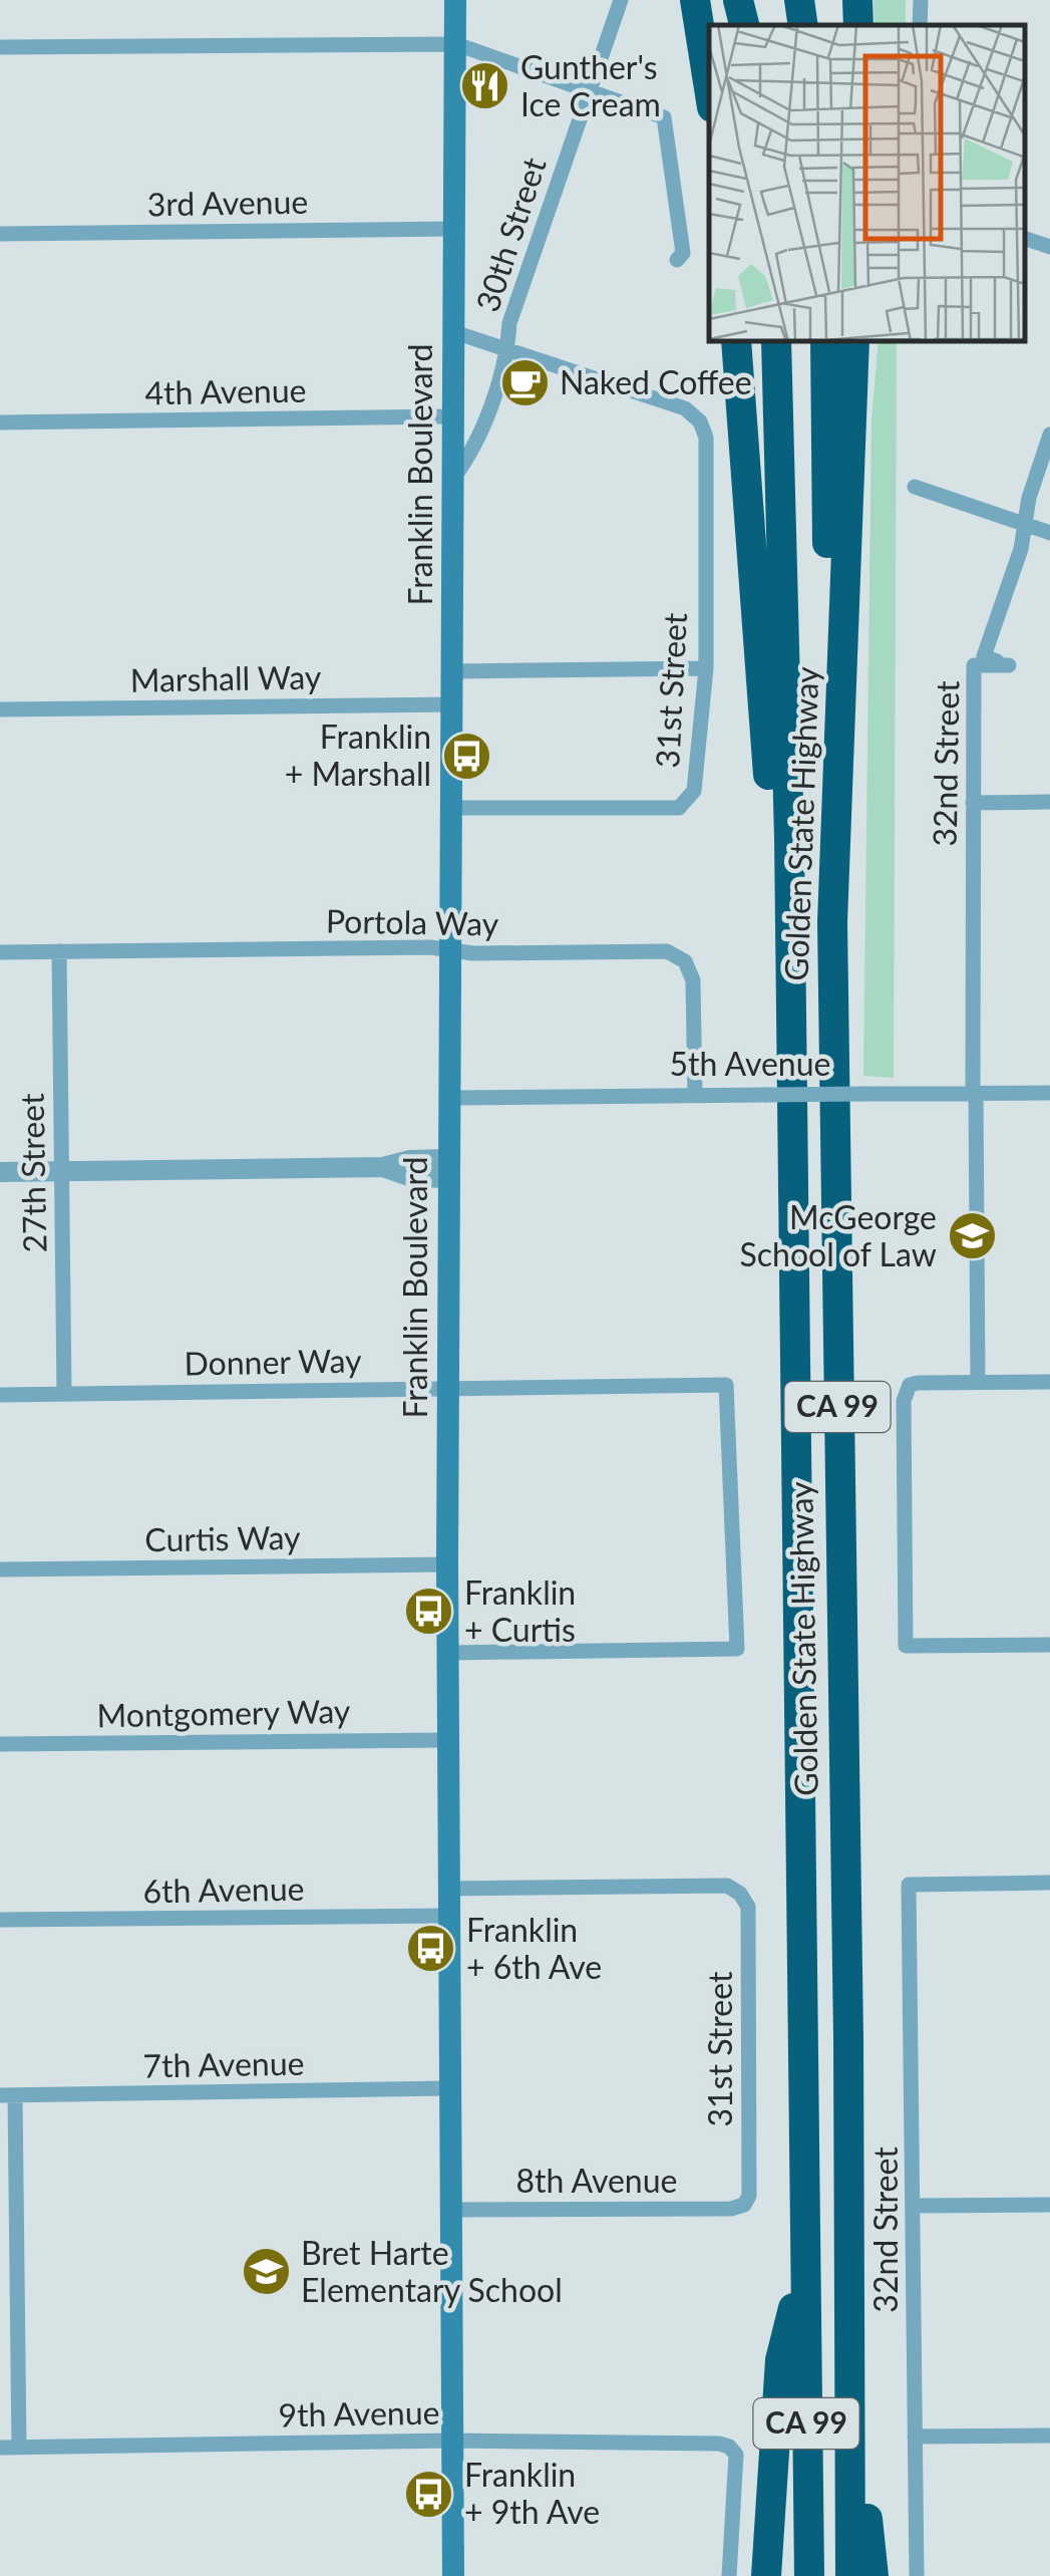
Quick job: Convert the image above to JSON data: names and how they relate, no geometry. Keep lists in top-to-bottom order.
{
  "streets": {
    "highway": ["Golden State Highway", "CA 99"],
    "main road": ["Franklin Boulevard"],
    "street": [
      "3rd Avenue",
      "30th Street",
      "4th Avenue",
      "Marshall Way",
      "31st Street",
      "32nd Street",
      "Portola Way",
      "5th Avenue",
      "27th Street",
      "Donner Way",
      "Curtis Way",
      "Montgomery Way",
      "6th Avenue",
      "7th Avenue",
      "8th Avenue",
      "9th Avenue"
    ]
  },
  "crossings": [
    ["3rd Avenue", "Franklin Boulevard"],
    ["30th Street", "Franklin Boulevard"],
    ["30th Street", "31st Street"],
    ["4th Avenue", "Franklin Boulevard"],
    ["Franklin Boulevard", "Marshall Way"],
    ["Franklin Boulevard", "31st Street"],
    ["Franklin Boulevard", "Portola Way"],
    ["Franklin Boulevard", "5th Avenue"],
    ["Franklin Boulevard", "Donner Way"],
    ["Franklin Boulevard", "Curtis Way"],
    ["Franklin Boulevard", "Montgomery Way"],
    ["Franklin Boulevard", "6th Avenue"],
    ["Franklin Boulevard", "7th Avenue"],
    ["Franklin Boulevard", "8th Avenue"],
    ["Franklin Boulevard", "9th Avenue"],
    ["31st Street", "8th Avenue"],
    ["32nd Street", "5th Avenue"],
    ["Portola Way", "5th Avenue"],
    ["Portola Way", "27th Street"],
    ["27th Street", "Donner Way"]
  ],
  "places": {
    "restaurant": ["Gunther's Ice Cream"],
    "cafe": ["Naked Coffee"],
    "bus stop": [
      "Franklin + Marshall",
      "Franklin + Curtis",
      "Franklin + 6th Ave",
      "Franklin + 9th Ave"
    ],
    "school or university": ["McGeorge School of Law", "Bret Harte Elementary School"]
  }
}
